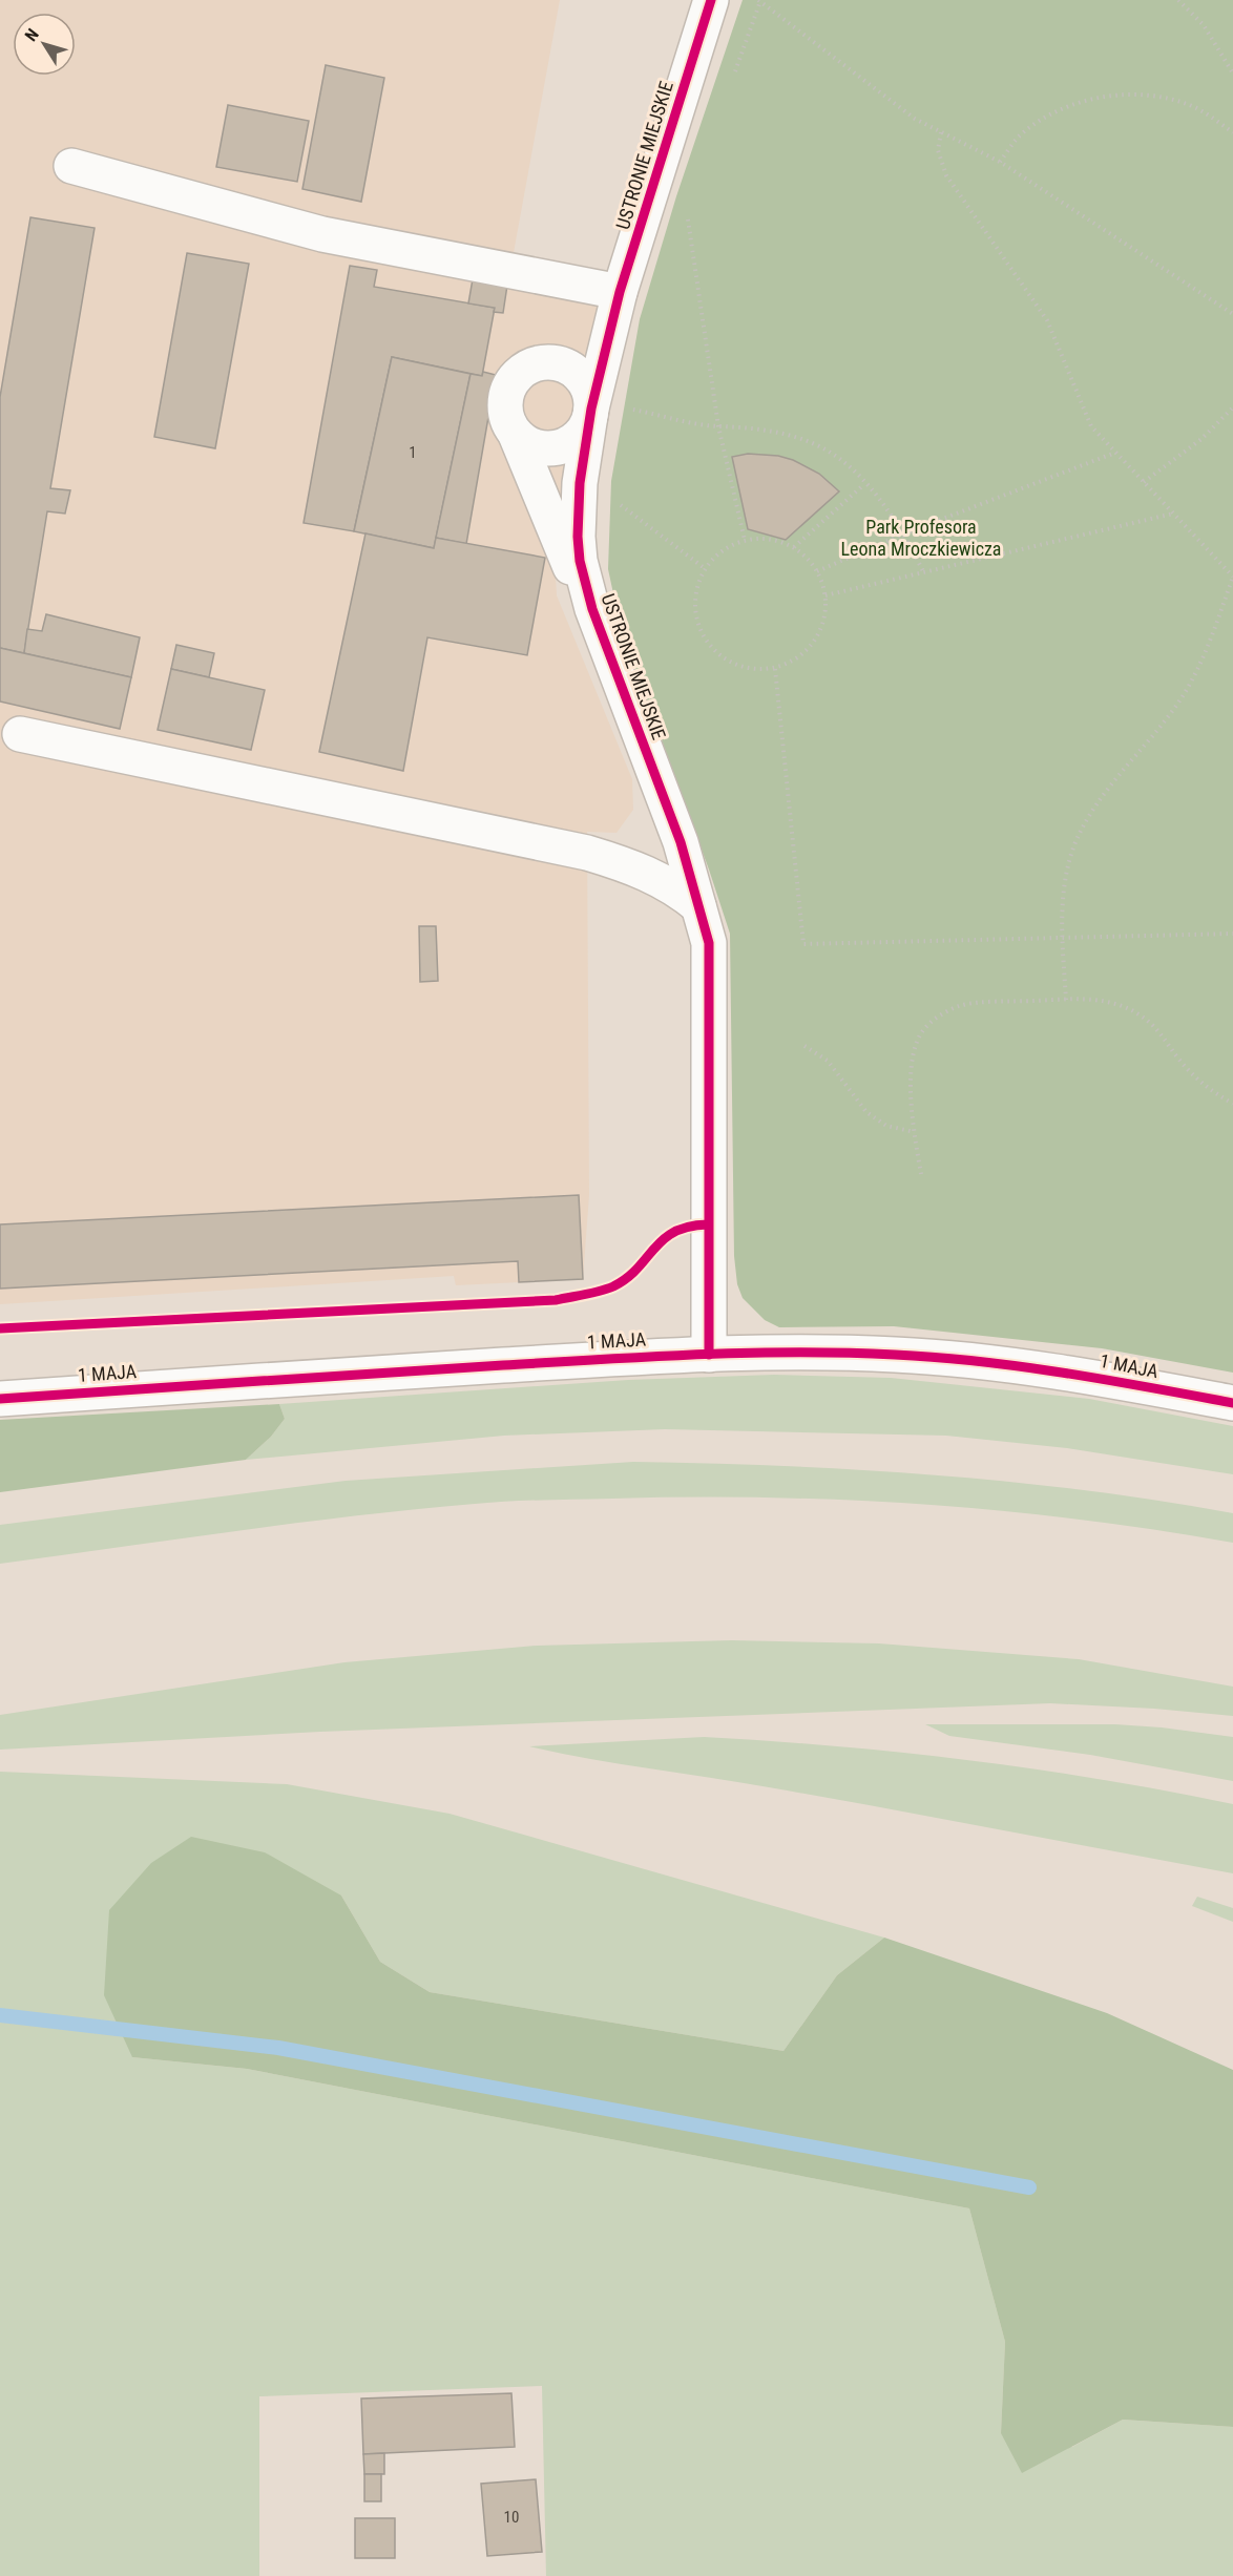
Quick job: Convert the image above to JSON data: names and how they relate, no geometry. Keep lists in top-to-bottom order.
{
  "streets": {
    "street": ["USTRONIE MIEJSKIE", "1 MAJA"]
  },
  "crossings": [
    ["USTRONIE MIEJSKIE", "1 MAJA"]
  ],
  "parks": ["Park Profesora Leona Mroczkiewicza"],
  "house_numbers": ["1", "10"],
  "north": "top left"
}
